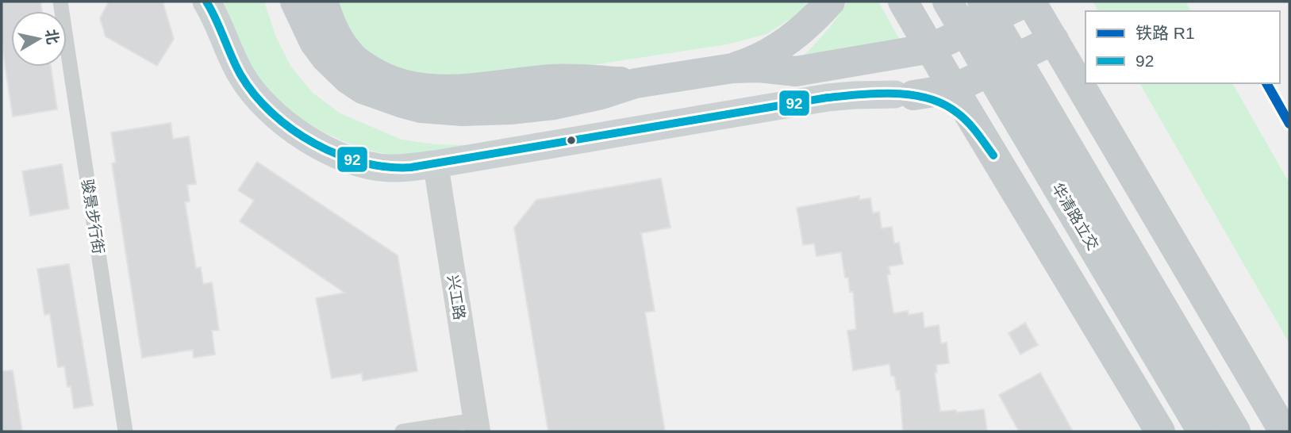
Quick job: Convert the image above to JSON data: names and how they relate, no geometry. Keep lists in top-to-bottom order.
{
  "streets": {
    "main road": ["华清路立交"],
    "street": ["骏景步行街", "兴工路"]
  },
  "lines": ["transit line 92", "rail line R1"],
  "legend": ["铁路 R1", "92"],
  "north": "right"
}
